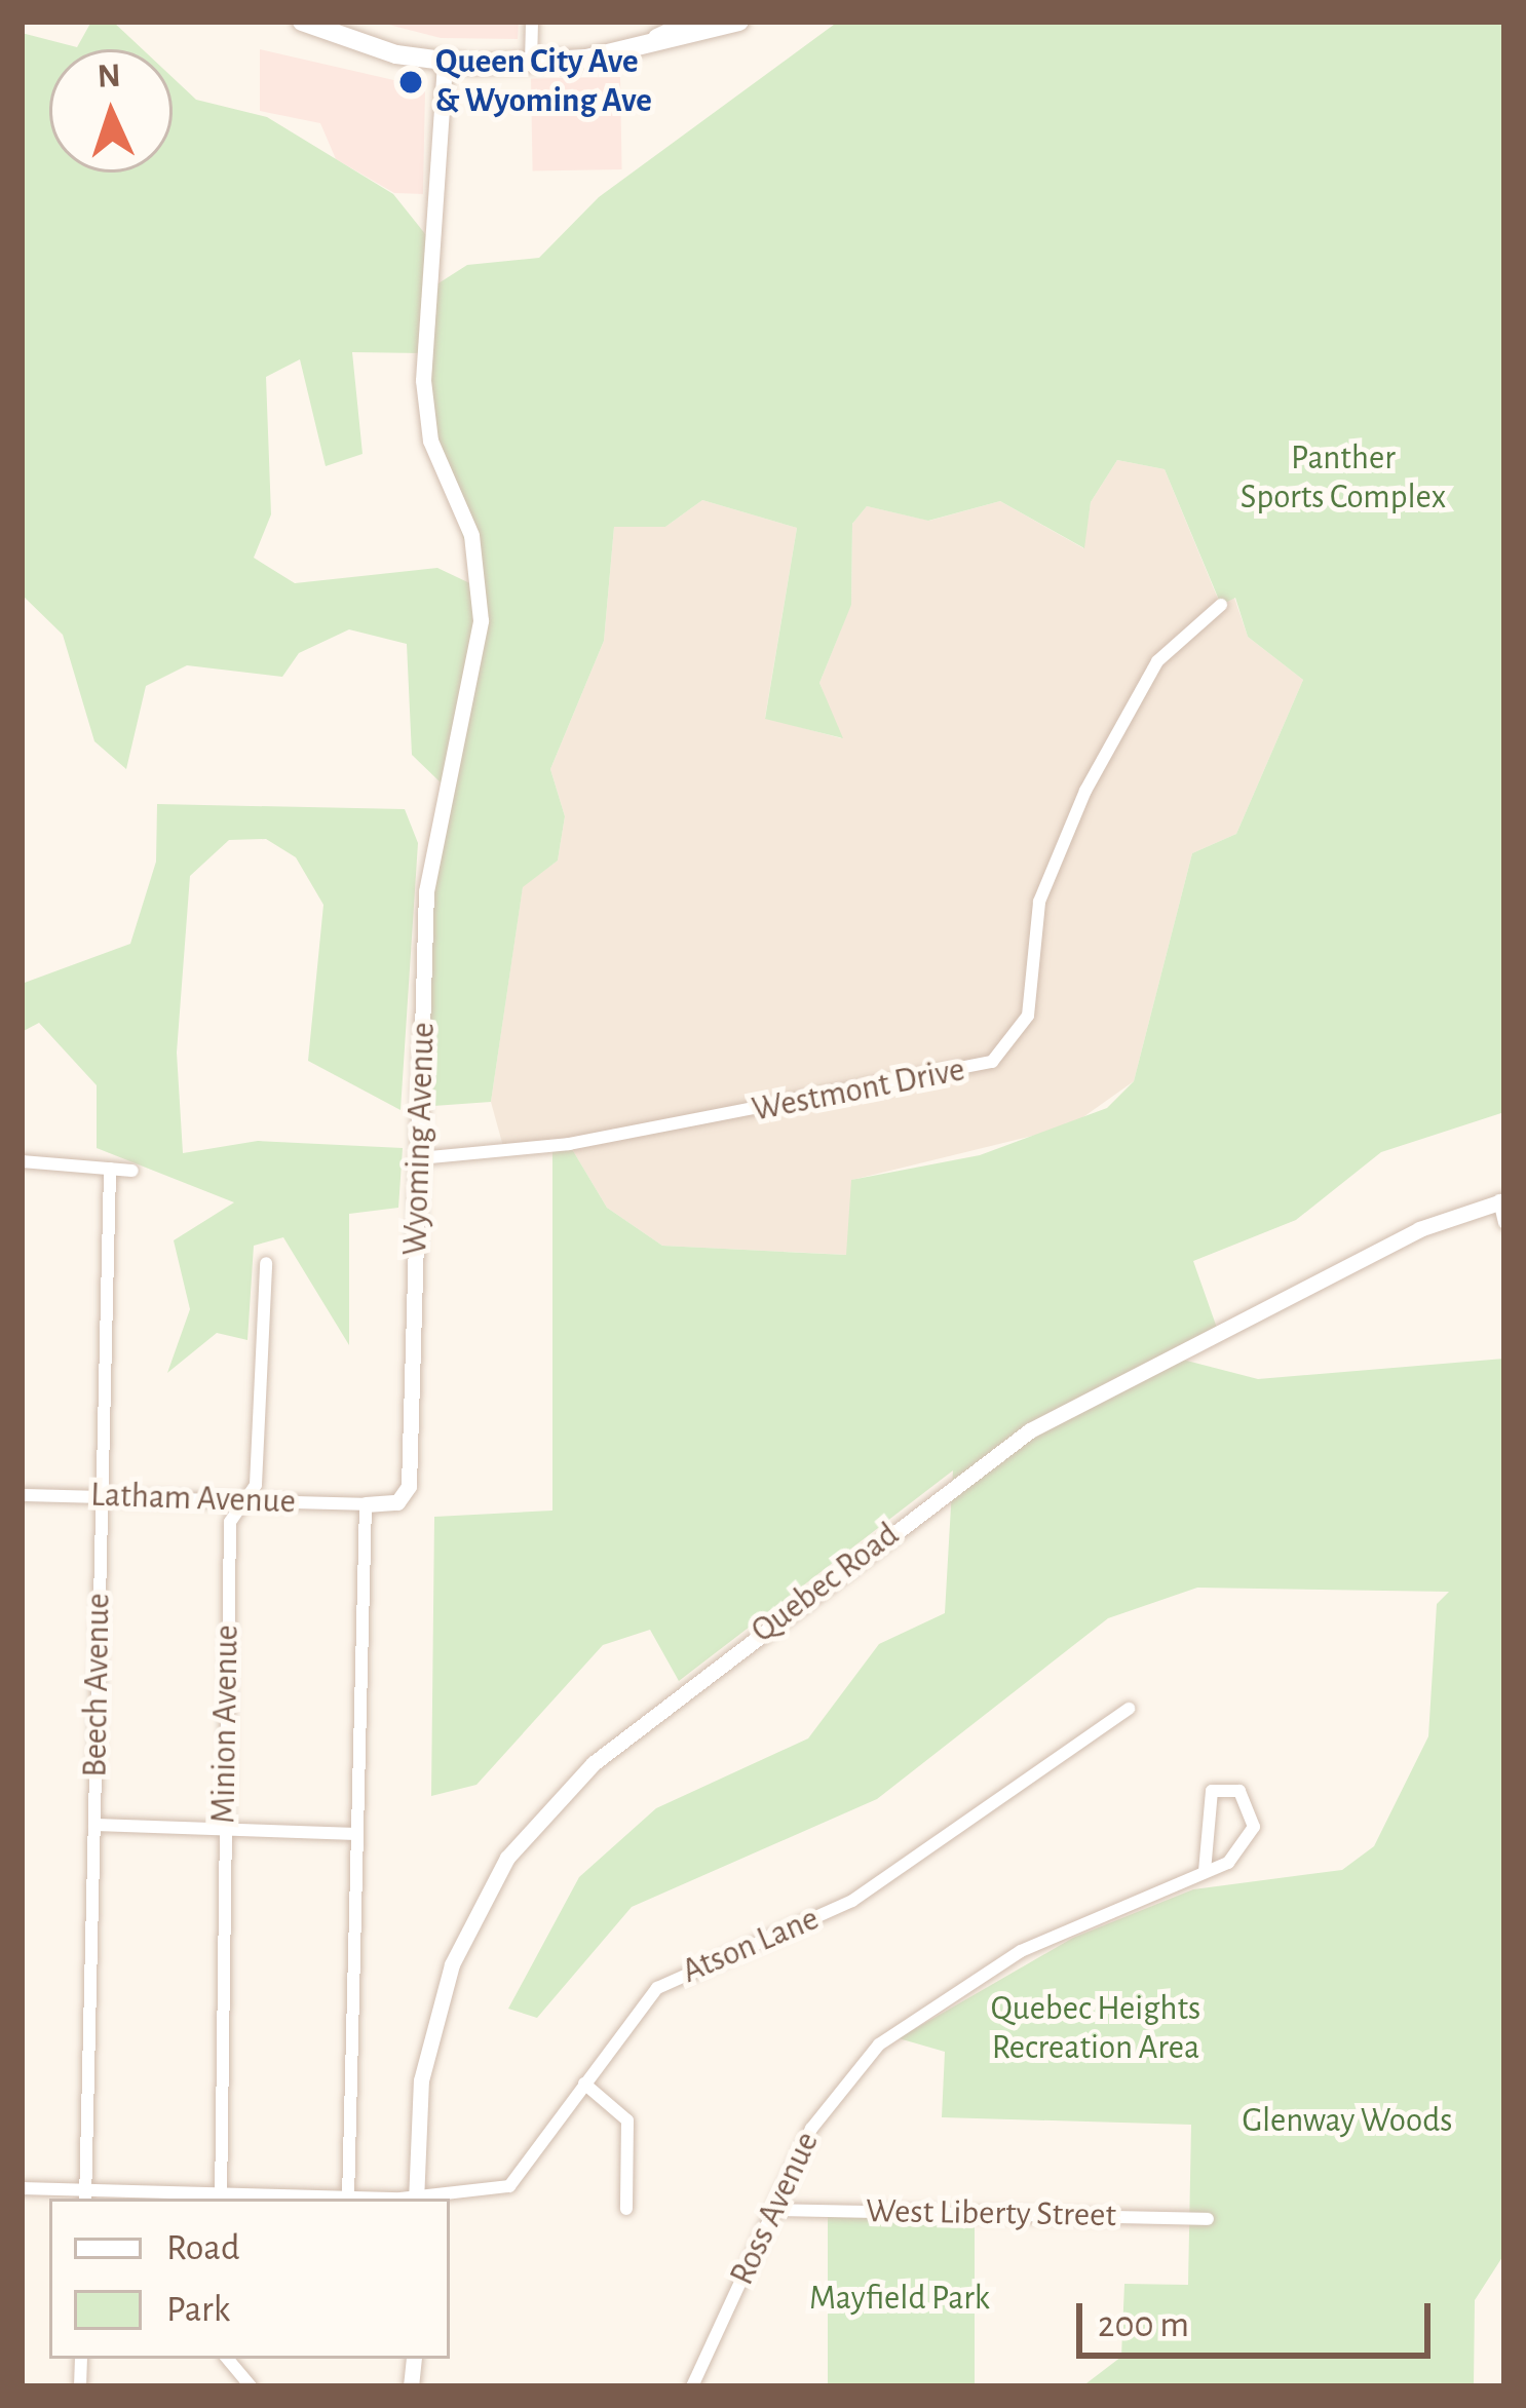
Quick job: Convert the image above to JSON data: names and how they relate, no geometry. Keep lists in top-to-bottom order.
{
  "streets": {
    "street": [
      "Westmont Drive",
      "Wyoming Avenue",
      "Latham Avenue",
      "Quebec Road",
      "Beech Avenue",
      "Minion Avenue",
      "Atson Lane",
      "Ross Avenue",
      "West Liberty Street"
    ]
  },
  "crossings": [
    ["Westmont Drive", "Wyoming Avenue"],
    ["Wyoming Avenue", "Latham Avenue"],
    ["Latham Avenue", "Beech Avenue"],
    ["Latham Avenue", "Minion Avenue"],
    ["Quebec Road", "Atson Lane"],
    ["Ross Avenue", "West Liberty Street"]
  ],
  "parks": [
    "Panther Sports Complex",
    "Quebec Heights Recreation Area",
    "Glenway Woods",
    "Mayfield Park"
  ],
  "places": ["Queen City Ave & Wyoming Ave"],
  "legend": ["Road", "Park"],
  "scale_bar": "200 m",
  "north": "top"
}
